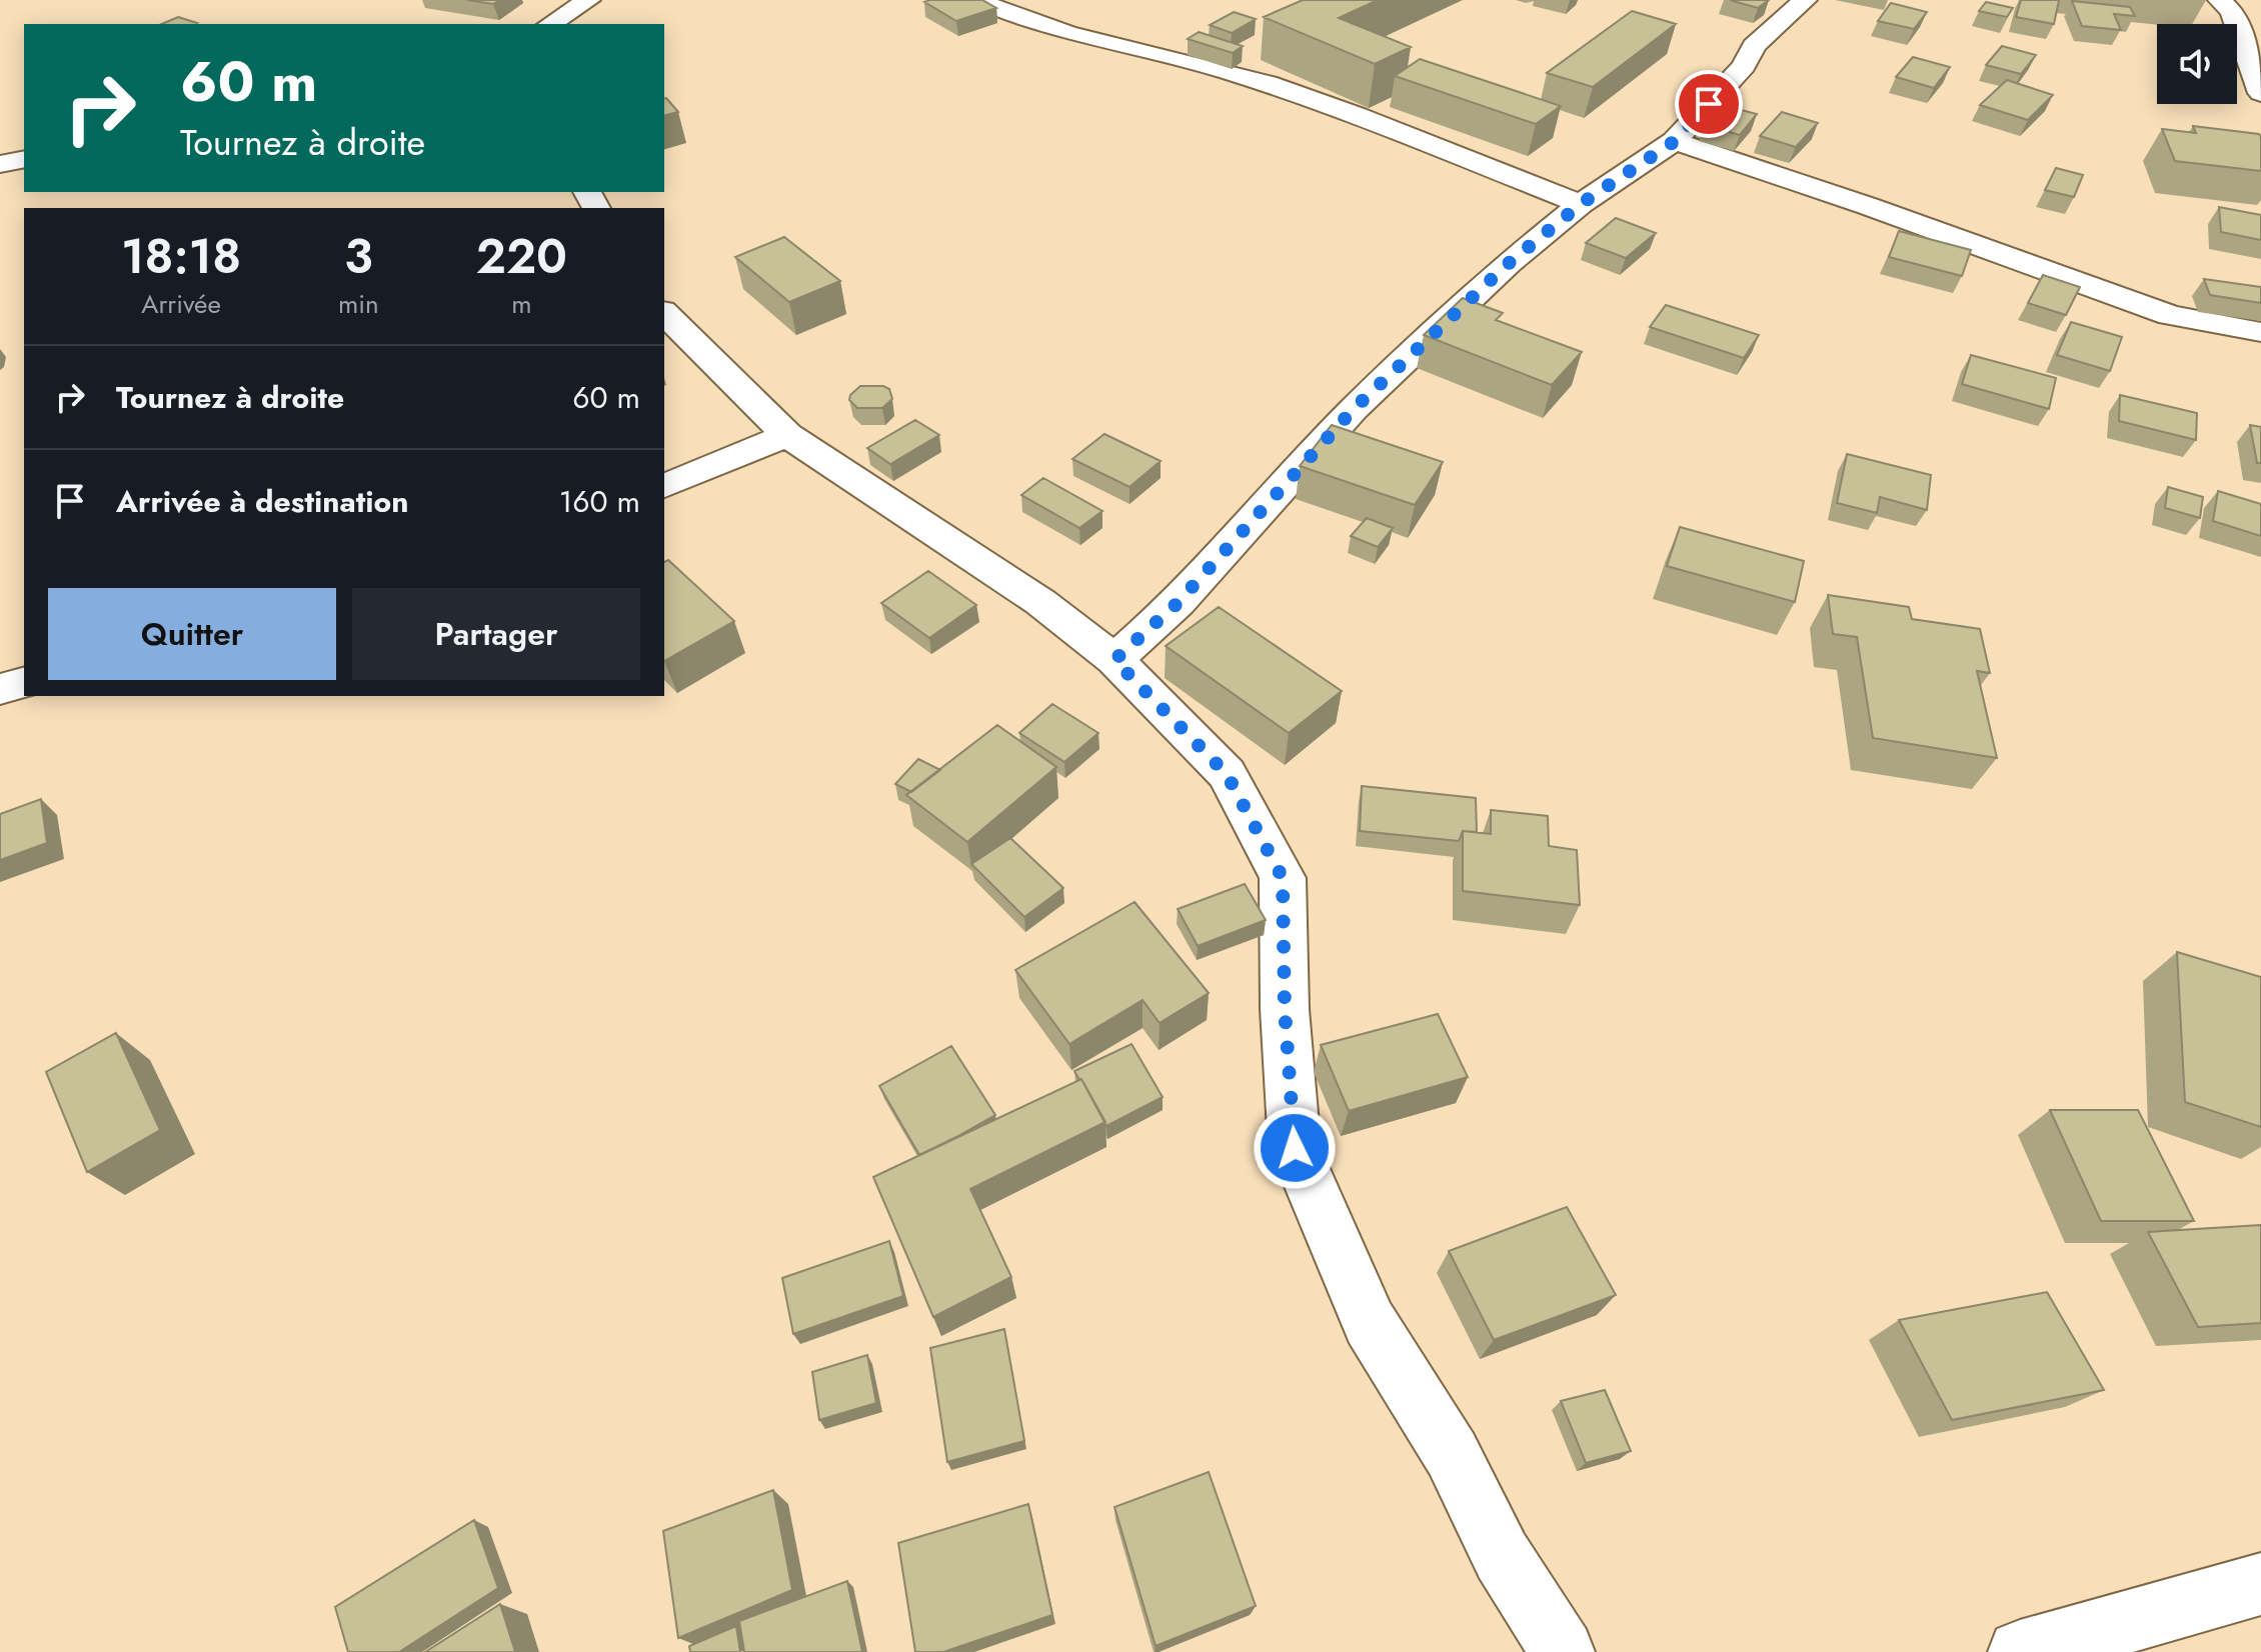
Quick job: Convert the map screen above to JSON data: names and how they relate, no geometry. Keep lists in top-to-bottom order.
{
  "page": {
    "turn": ["60 m", "Tournez à droite"],
    "eta": [
      "18:18",
      "Arrivée",
      "3",
      "min",
      "220",
      "m"
    ],
    "list": [
      {
        "name": "Tournez à droite",
        "value": "60 m"
      },
      {
        "name": "Arrivée à destination",
        "value": "160 m"
      }
    ],
    "buttons": ["Quitter", "Partager"]
  }
}
